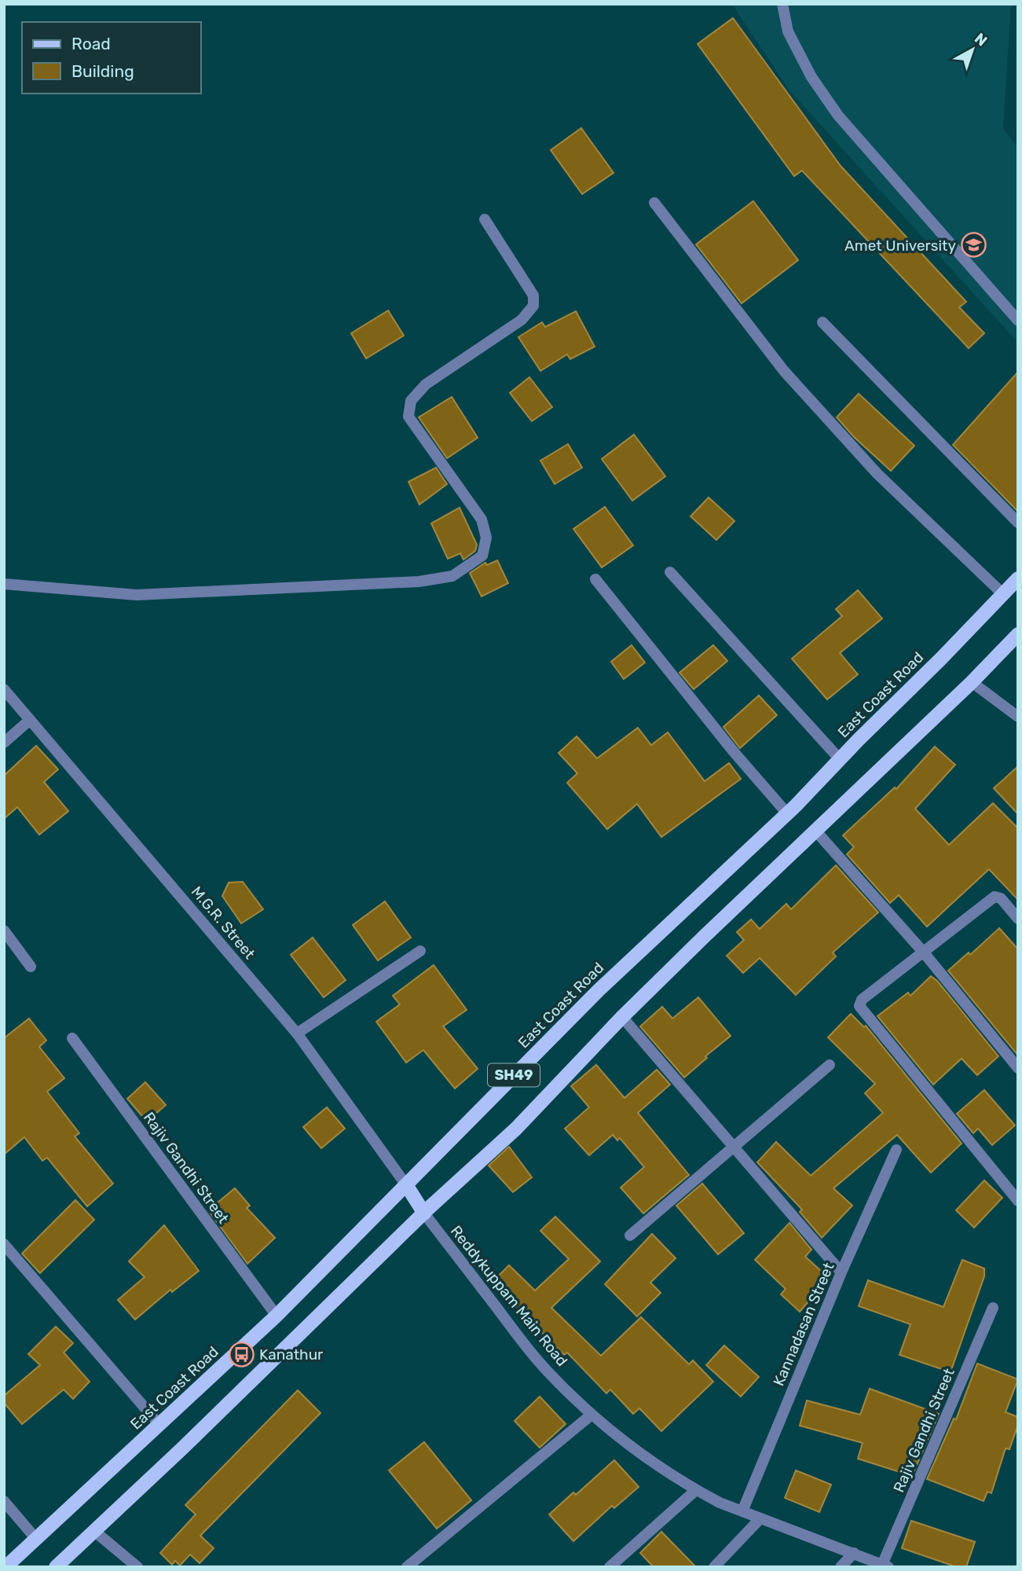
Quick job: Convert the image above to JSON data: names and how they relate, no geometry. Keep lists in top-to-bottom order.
{
  "streets": {
    "main road": ["East Coast Road", "SH49"],
    "street": [
      "M.G.R. Street",
      "Rajiv Gandhi Street",
      "Reddykuppam Main Road",
      "Kannadasan Street"
    ]
  },
  "crossings": [
    ["East Coast Road", "M.G.R. Street"],
    ["East Coast Road", "Rajiv Gandhi Street"],
    ["SH49", "Reddykuppam Main Road"],
    ["Rajiv Gandhi Street", "Reddykuppam Main Road"],
    ["Reddykuppam Main Road", "Kannadasan Street"]
  ],
  "places": {
    "school or university": ["Amet University"],
    "bus stop": ["Kanathur"]
  },
  "legend": ["Road", "Building"],
  "north": "top right"
}
